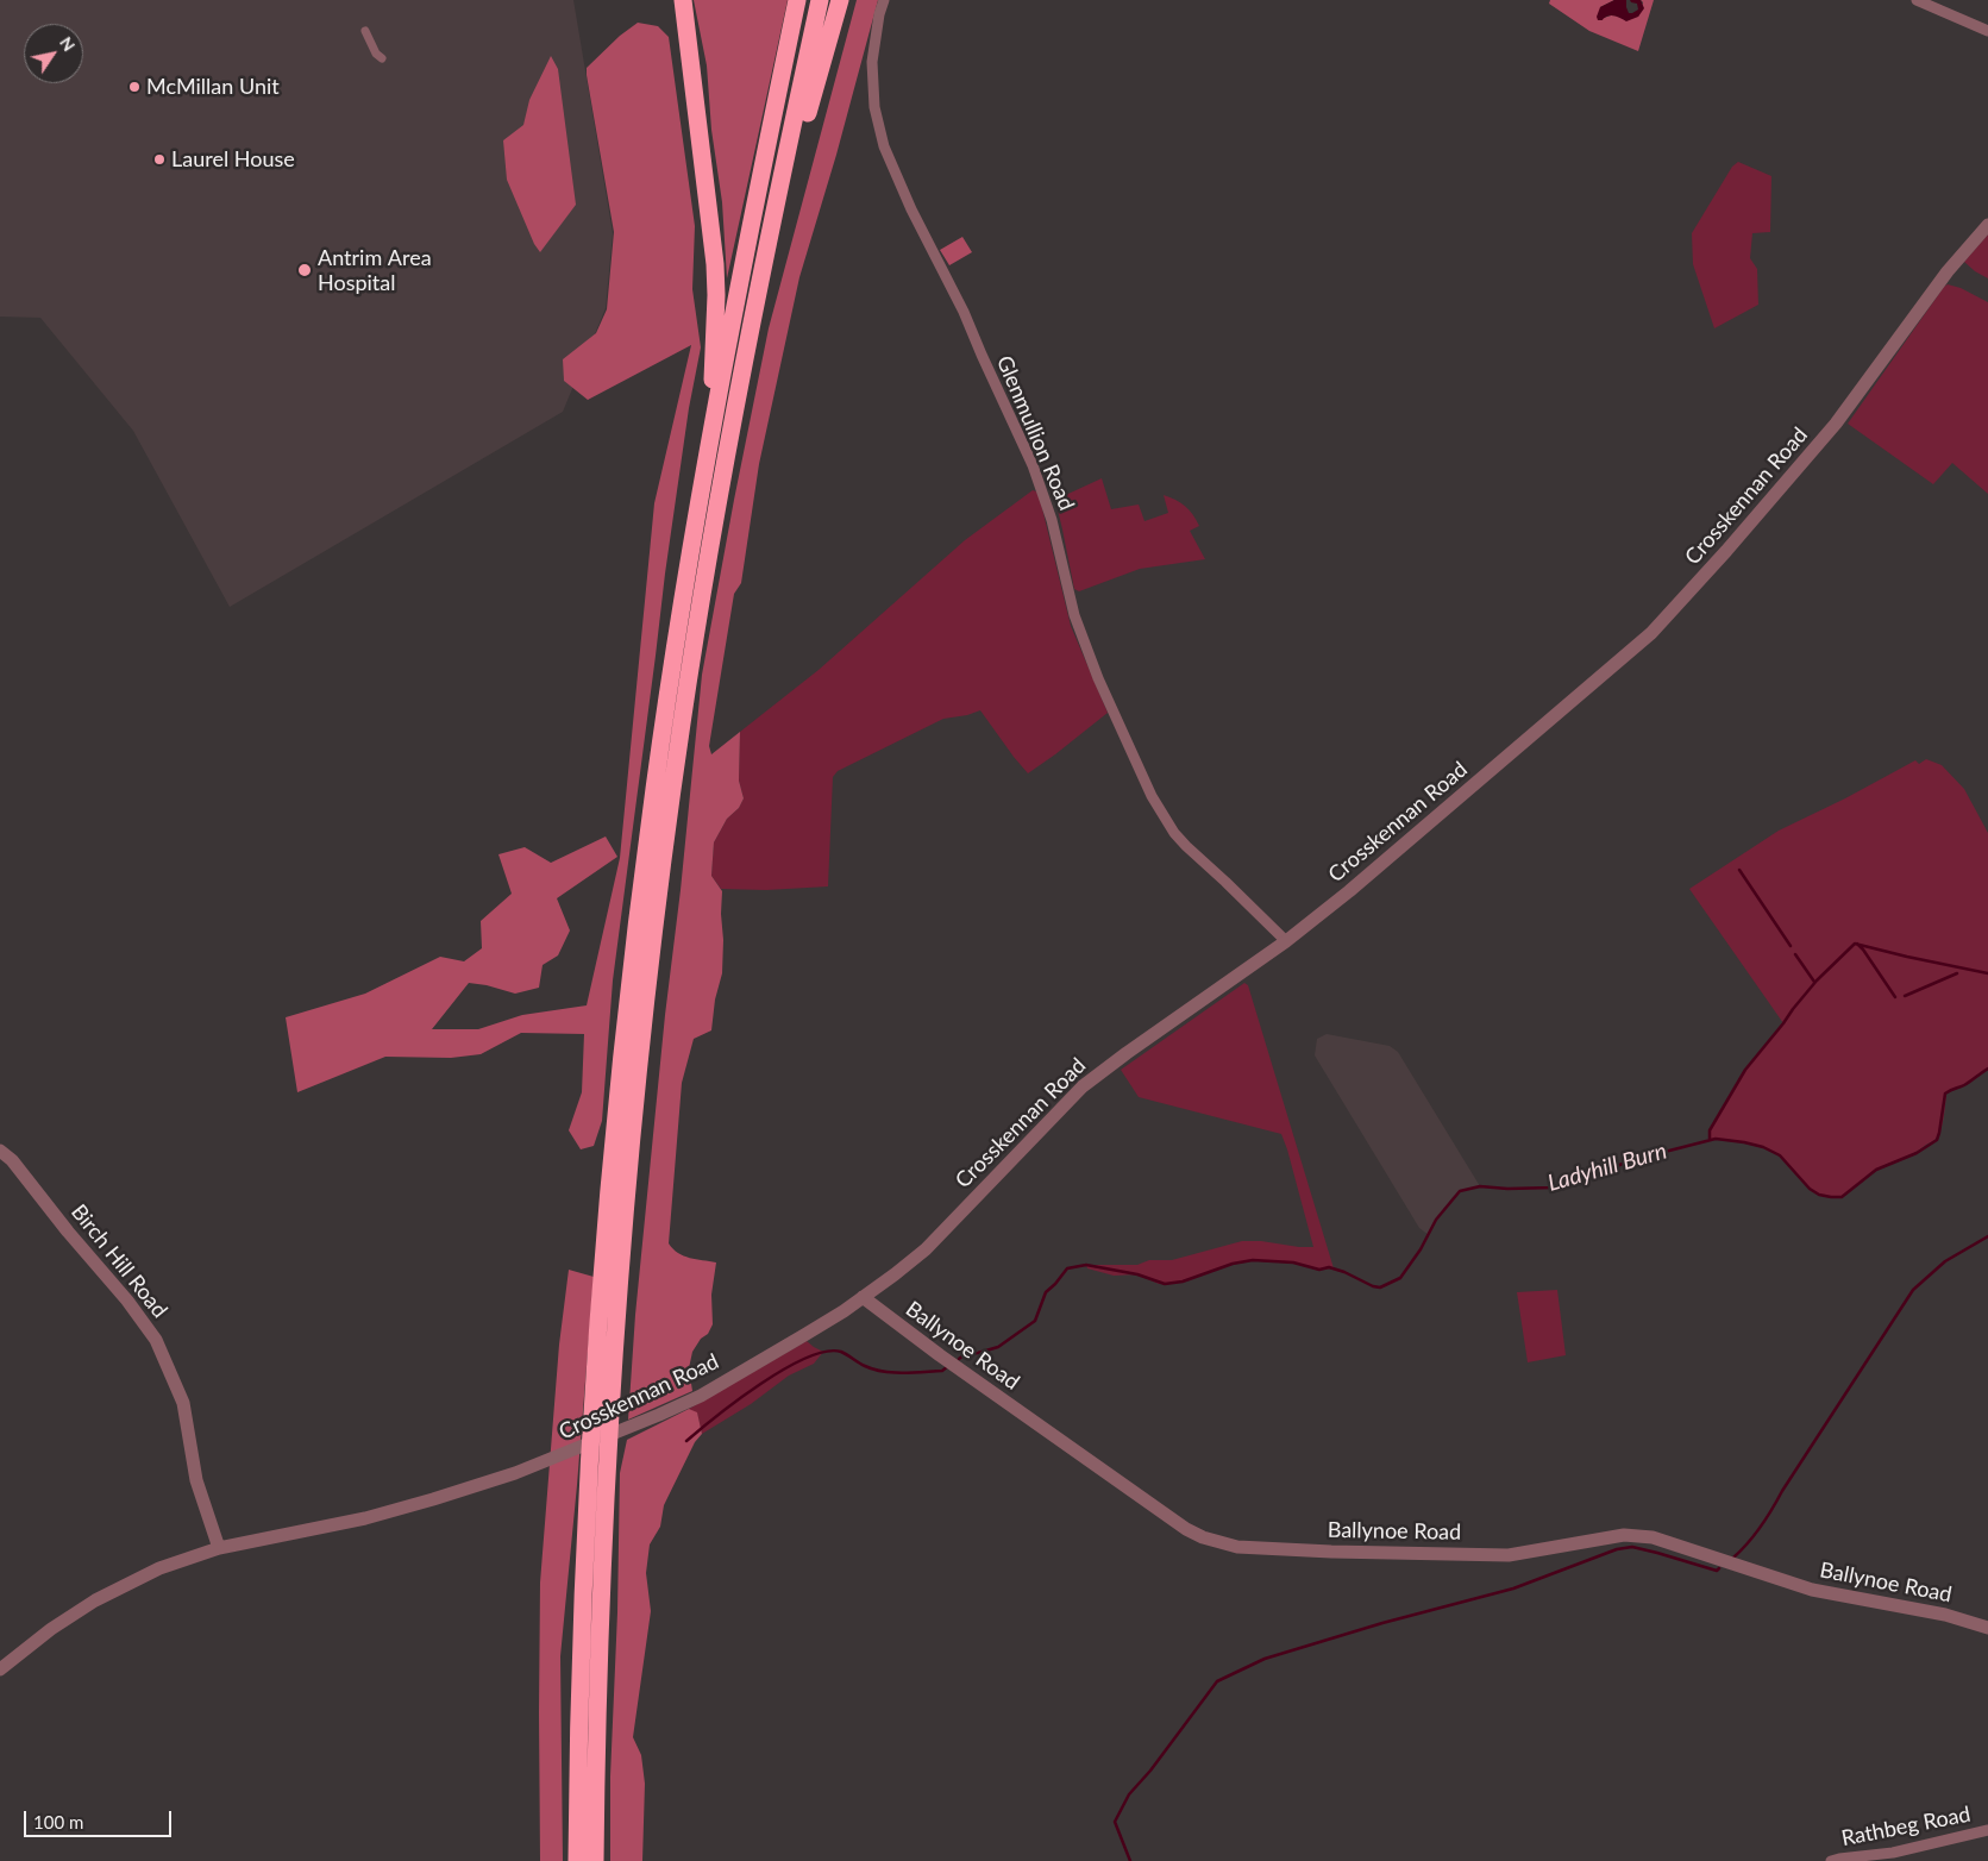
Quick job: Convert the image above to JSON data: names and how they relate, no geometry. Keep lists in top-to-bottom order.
{
  "streets": {
    "street": [
      "Glenmullion Road",
      "Crosskennan Road",
      "Birch Hill Road",
      "Ballynoe Road",
      "Rathbeg Road"
    ]
  },
  "crossings": [
    ["Glenmullion Road", "Crosskennan Road"],
    ["Crosskennan Road", "Birch Hill Road"],
    ["Crosskennan Road", "Ballynoe Road"]
  ],
  "water": ["Ladyhill Burn"],
  "places": ["McMillan Unit", "Laurel House", "Antrim Area Hospital"],
  "scale_bar": "100 m",
  "north": "top right"
}
